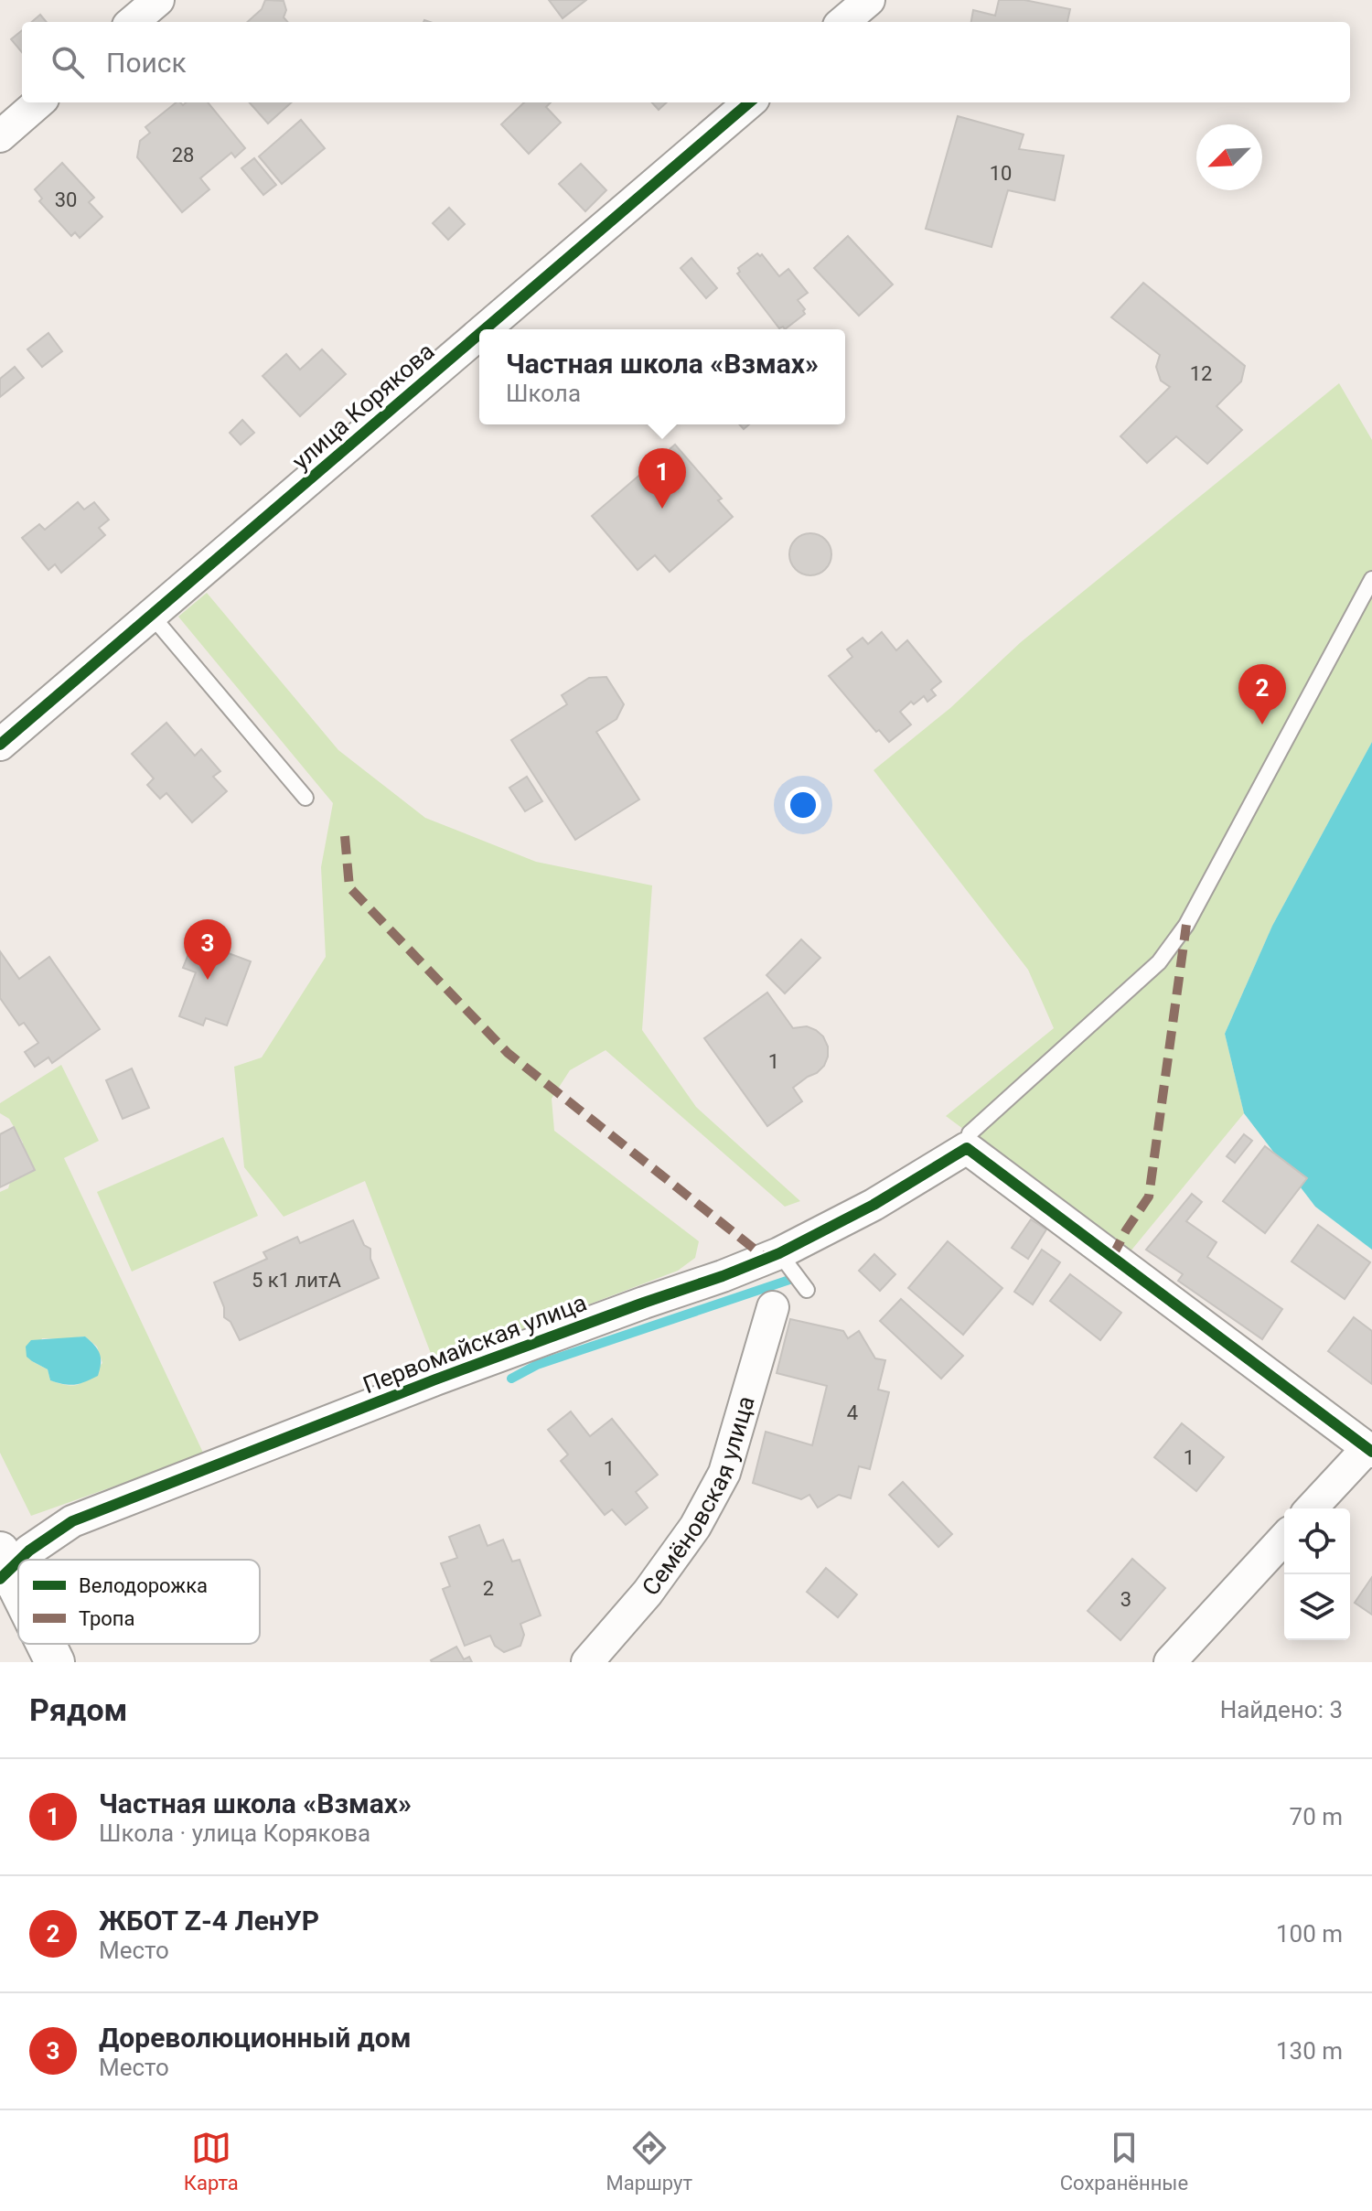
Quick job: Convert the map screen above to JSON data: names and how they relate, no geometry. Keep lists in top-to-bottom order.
{
  "streets": {
    "street": ["улица Корякова", "Первомайская улица", "Семёновская улица"]
  },
  "house_numbers": [
    "28",
    "10",
    "30",
    "12",
    "1",
    "5 к1 литА",
    "4",
    "1",
    "1",
    "2",
    "3"
  ],
  "legend": ["Велодорожка", "Тропа"],
  "north": "bottom left",
  "page": {
    "search": "Поиск",
    "popup": ["Частная школа «Взмах»", "Школа"],
    "pins": ["1", "2", "3"],
    "heading": ["Рядом", "Найдено: 3"],
    "list": [
      {
        "mark": "1",
        "name": "Частная школа «Взмах»",
        "note": "Школа · улица Корякова",
        "value": "70 m"
      },
      {
        "mark": "2",
        "name": "ЖБОТ Z-4 ЛенУР",
        "note": "Место",
        "value": "100 m"
      },
      {
        "mark": "3",
        "name": "Дореволюционный дом",
        "note": "Место",
        "value": "130 m"
      }
    ],
    "nav": ["Карта", "Маршрут", "Сохранённые"]
  }
}
